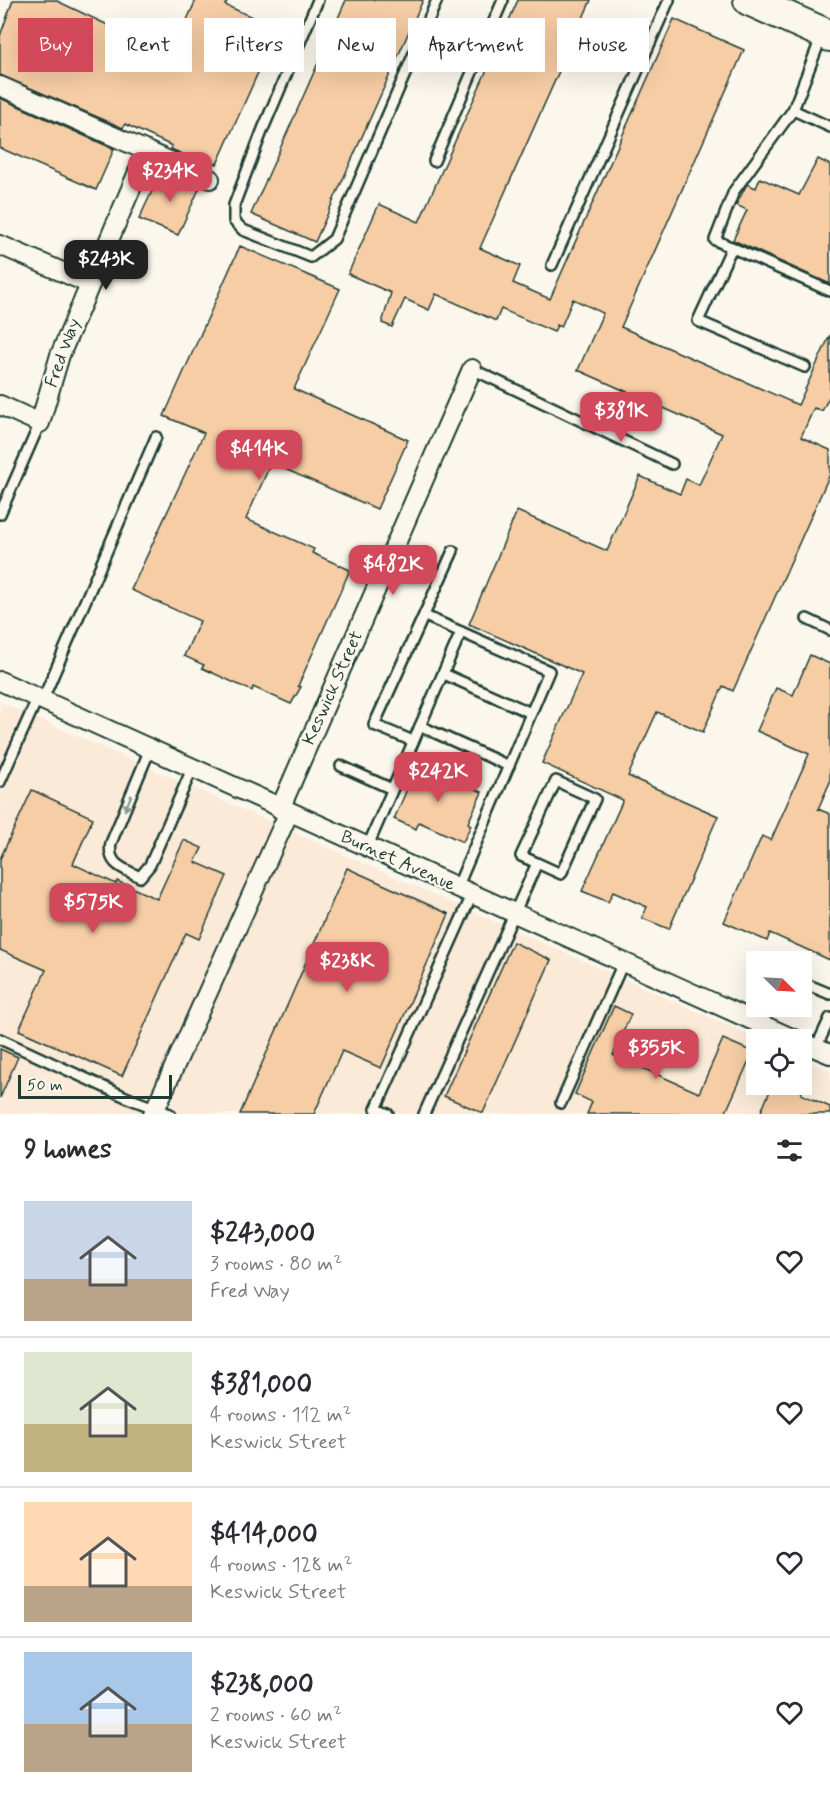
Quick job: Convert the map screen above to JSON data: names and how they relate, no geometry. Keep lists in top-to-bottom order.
{
  "streets": {
    "street": ["Fred Way", "Keswick Street", "Burnet Avenue"]
  },
  "crossings": [
    ["Keswick Street", "Burnet Avenue"]
  ],
  "scale_bar": "50 m",
  "north": "bottom right",
  "page": {
    "chip": [
      "Buy",
      "Rent",
      "Filters",
      "New",
      "Apartment",
      "House"
    ],
    "price": [
      "$234K",
      "$243K",
      "$381K",
      "$414K",
      "$482K",
      "$242K",
      "$575K",
      "$238K",
      "$355K"
    ],
    "scale": "50 m",
    "heading": "9 homes",
    "list": [
      {
        "name": "$243,000",
        "note": "3 rooms · 80 m² · Fred Way"
      },
      {
        "name": "$381,000",
        "note": "4 rooms · 112 m² · Keswick Street"
      },
      {
        "name": "$414,000",
        "note": "4 rooms · 128 m² · Keswick Street"
      },
      {
        "name": "$238,000",
        "note": "2 rooms · 60 m² · Keswick Street"
      }
    ]
  }
}
